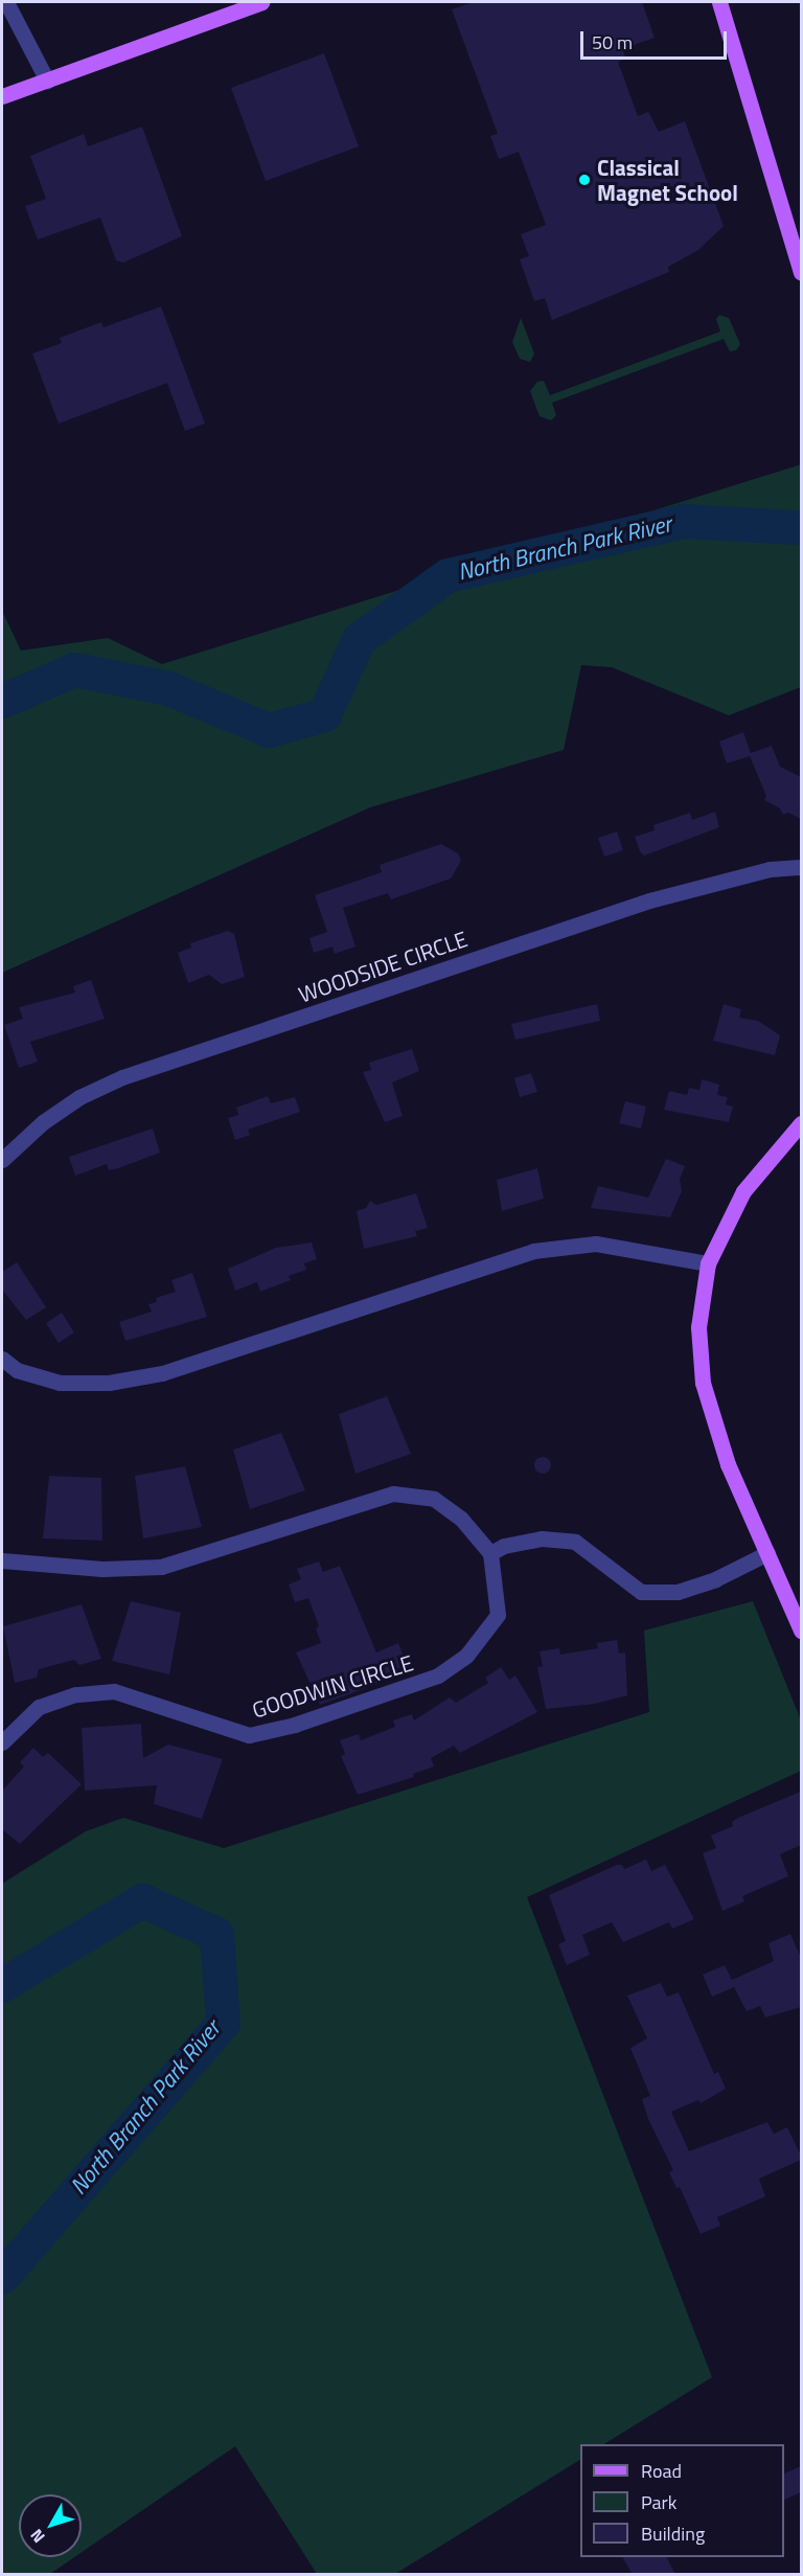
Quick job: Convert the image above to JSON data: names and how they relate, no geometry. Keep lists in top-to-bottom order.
{
  "streets": {
    "street": ["WOODSIDE CIRCLE", "GOODWIN CIRCLE"]
  },
  "water": ["North Branch Park River"],
  "places": ["Classical Magnet School"],
  "legend": ["Road", "Park", "Building"],
  "scale_bar": "50 m",
  "north": "bottom left"
}
